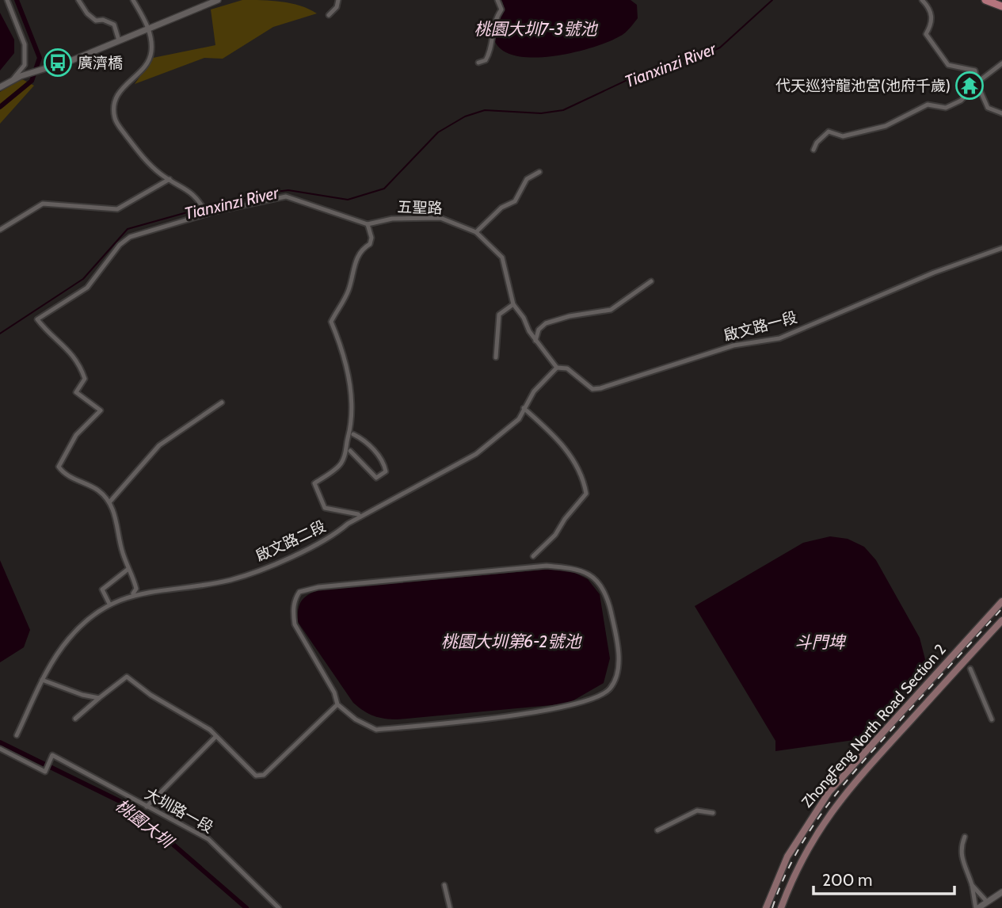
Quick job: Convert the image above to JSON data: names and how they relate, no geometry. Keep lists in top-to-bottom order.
{
  "streets": {
    "main road": ["ZhongFeng North Road Section 2"],
    "street": [
      "五聖路",
      "啟文路一段",
      "啟文路二段",
      "大圳路一段"
    ]
  },
  "crossings": [
    ["五聖路", "啟文路一段"],
    ["五聖路", "啟文路二段"],
    ["啟文路一段", "啟文路二段"]
  ],
  "water": [
    "桃園大圳7-3號池",
    "Tianxinzi River",
    "桃園大圳第6-2號池",
    "斗門埤",
    "桃園大圳"
  ],
  "places": {
    "bus stop": ["廣濟橋"],
    "temple": ["代天巡狩龍池宮(池府千歲)"]
  },
  "scale_bar": "200 m"
}
